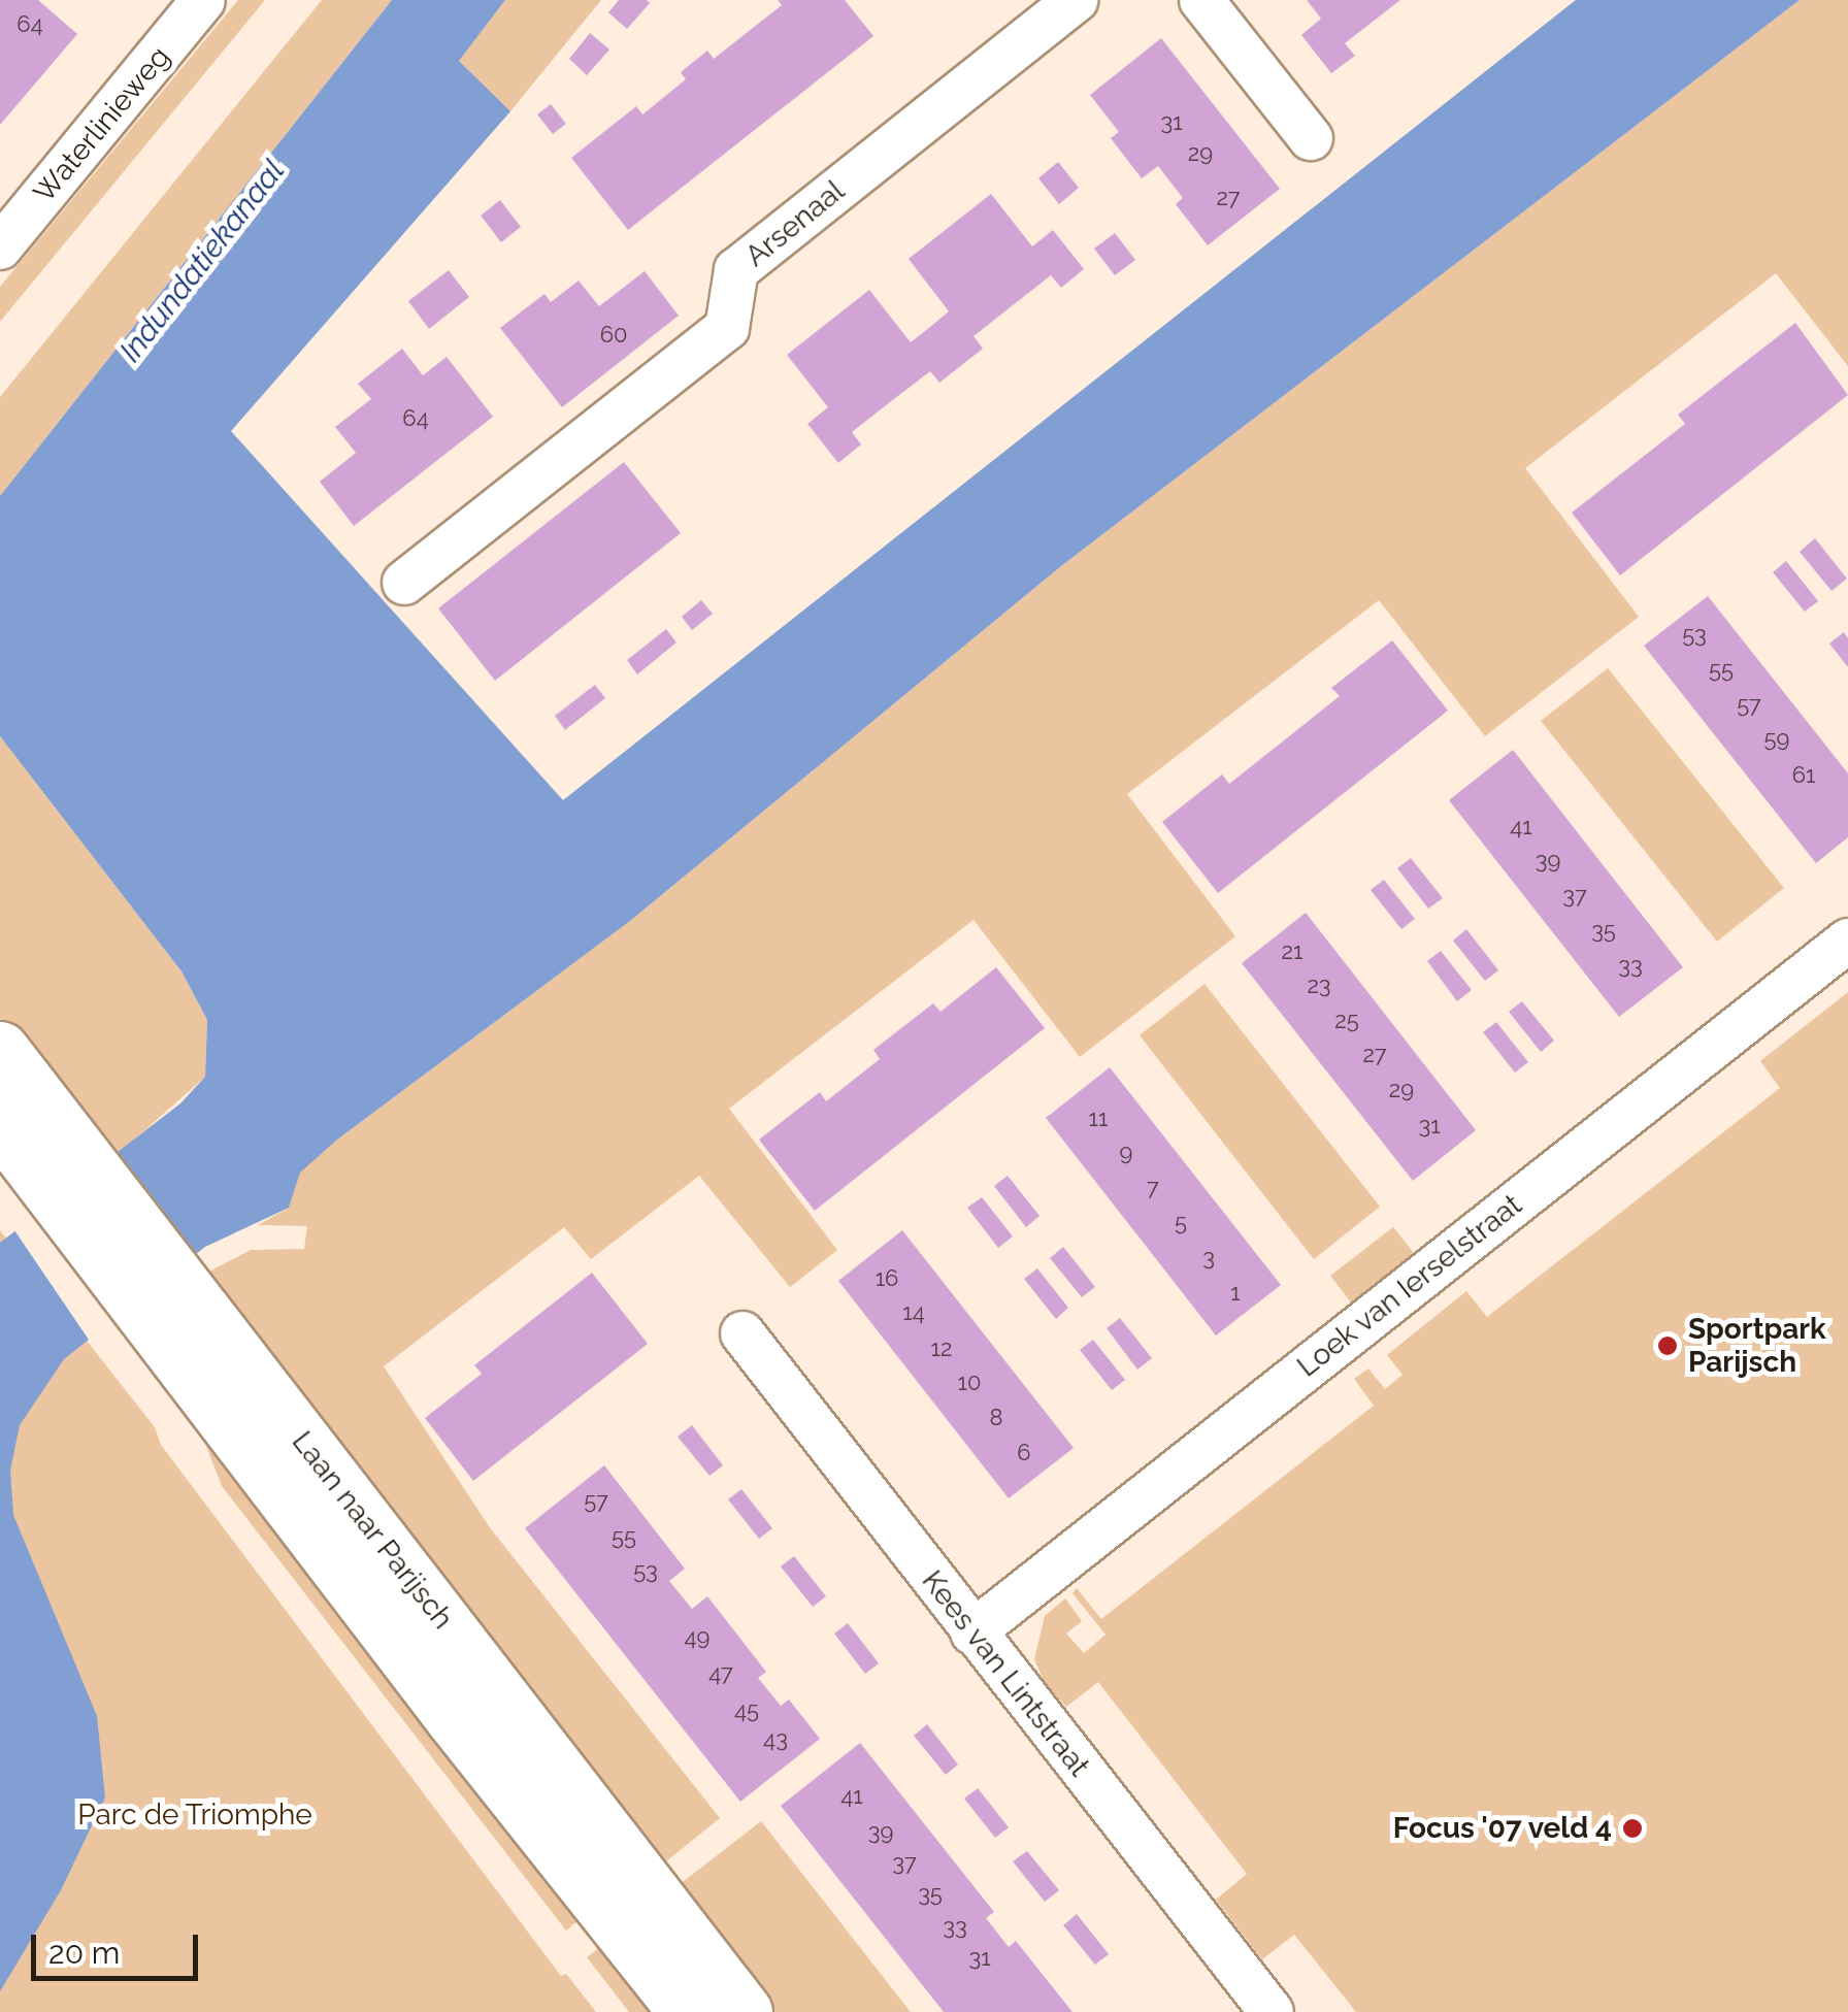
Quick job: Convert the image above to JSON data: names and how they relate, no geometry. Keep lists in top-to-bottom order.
{
  "streets": {
    "street": [
      "Waterlinieweg",
      "Arsenaal",
      "Loek van Ierselstraat",
      "Laan naar Parijsch",
      "Kees van Lintstraat"
    ]
  },
  "crossings": [
    ["Loek van Ierselstraat", "Kees van Lintstraat"]
  ],
  "water": ["Indundatiekanaal"],
  "parks": ["Parc de Triomphe"],
  "places": ["Sportpark Parijsch", "Focus '07 veld 4"],
  "house_numbers": [
    "64",
    "31",
    "29",
    "27",
    "60",
    "64",
    "53",
    "55",
    "57",
    "59",
    "61",
    "41",
    "39",
    "37",
    "35",
    "21",
    "33",
    "23",
    "25",
    "27",
    "29",
    "11",
    "31",
    "9",
    "7",
    "5",
    "3",
    "16",
    "1",
    "14",
    "12",
    "10",
    "8",
    "6",
    "57",
    "55",
    "53",
    "49",
    "47",
    "45",
    "43",
    "41",
    "39",
    "37",
    "35",
    "33",
    "31"
  ],
  "scale_bar": "20 m"
}
